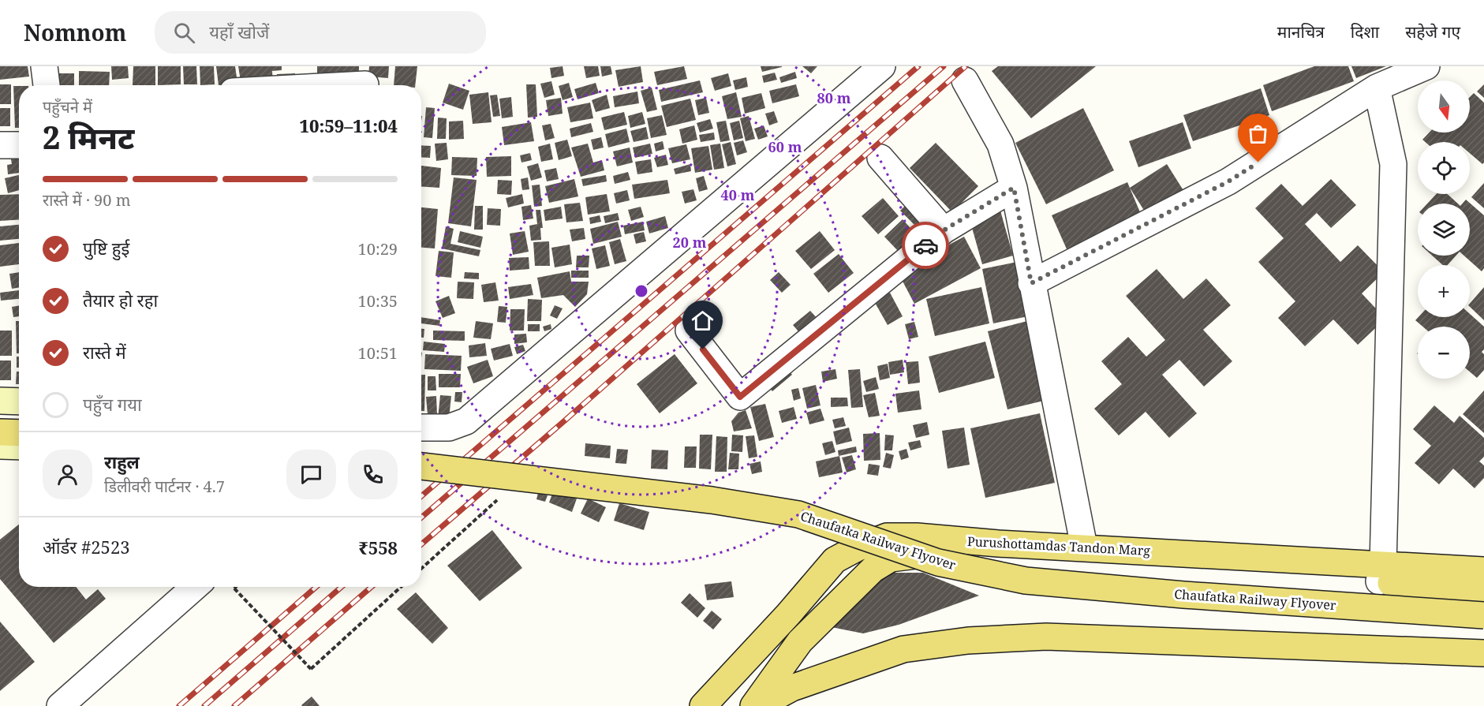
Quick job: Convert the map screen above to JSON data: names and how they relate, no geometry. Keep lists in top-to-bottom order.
{
  "streets": {
    "main road": ["Chaufatka Railway Flyover", "Purushottamdas Tandon Marg"]
  },
  "north": "bottom",
  "page": {
    "header": "Nomnom",
    "search": "यहाँ खोजें",
    "nav": ["मानचित्र", "दिशा", "सहेजे गए"],
    "map_buttons": ["+", "−"],
    "heading": ["2 मिनट", "पहुँचने में", "10:59–11:04"],
    "panel": [
      "राहुल",
      "डिलीवरी पार्टनर · 4.7",
      "ऑर्डर #2523",
      "₹558"
    ],
    "bar": "रास्ते में · 90 m",
    "list": [
      ["पुष्टि हुई", "10:29"],
      ["तैयार हो रहा", "10:35"],
      ["रास्ते में", "10:51"],
      "पहुँच गया"
    ]
  },
  "rings": [
    "80 m",
    "60 m",
    "40 m",
    "20 m"
  ]
}
